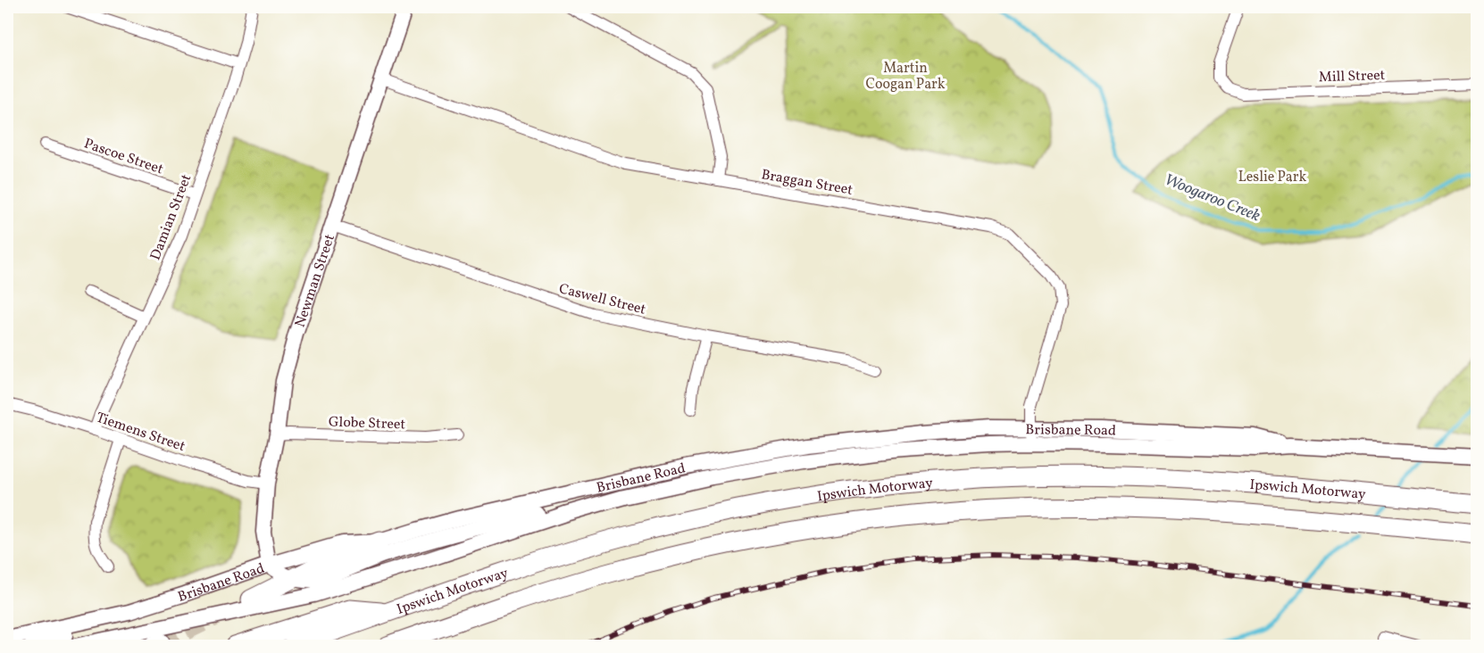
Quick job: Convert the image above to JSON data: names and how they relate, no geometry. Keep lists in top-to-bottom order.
{
  "streets": {
    "highway": ["Ipswich Motorway"],
    "main road": ["Newman Street", "Brisbane Road"],
    "street": [
      "Mill Street",
      "Pascoe Street",
      "Braggan Street",
      "Damian Street",
      "Caswell Street",
      "Globe Street",
      "Tiemens Street"
    ]
  },
  "crossings": [
    ["Pascoe Street", "Damian Street"],
    ["Braggan Street", "Newman Street"],
    ["Braggan Street", "Brisbane Road"],
    ["Damian Street", "Tiemens Street"],
    ["Newman Street", "Caswell Street"],
    ["Newman Street", "Globe Street"],
    ["Newman Street", "Brisbane Road"],
    ["Newman Street", "Tiemens Street"]
  ],
  "water": ["Woogaroo Creek"],
  "parks": ["Martin Coogan Park", "Leslie Park"]
}
